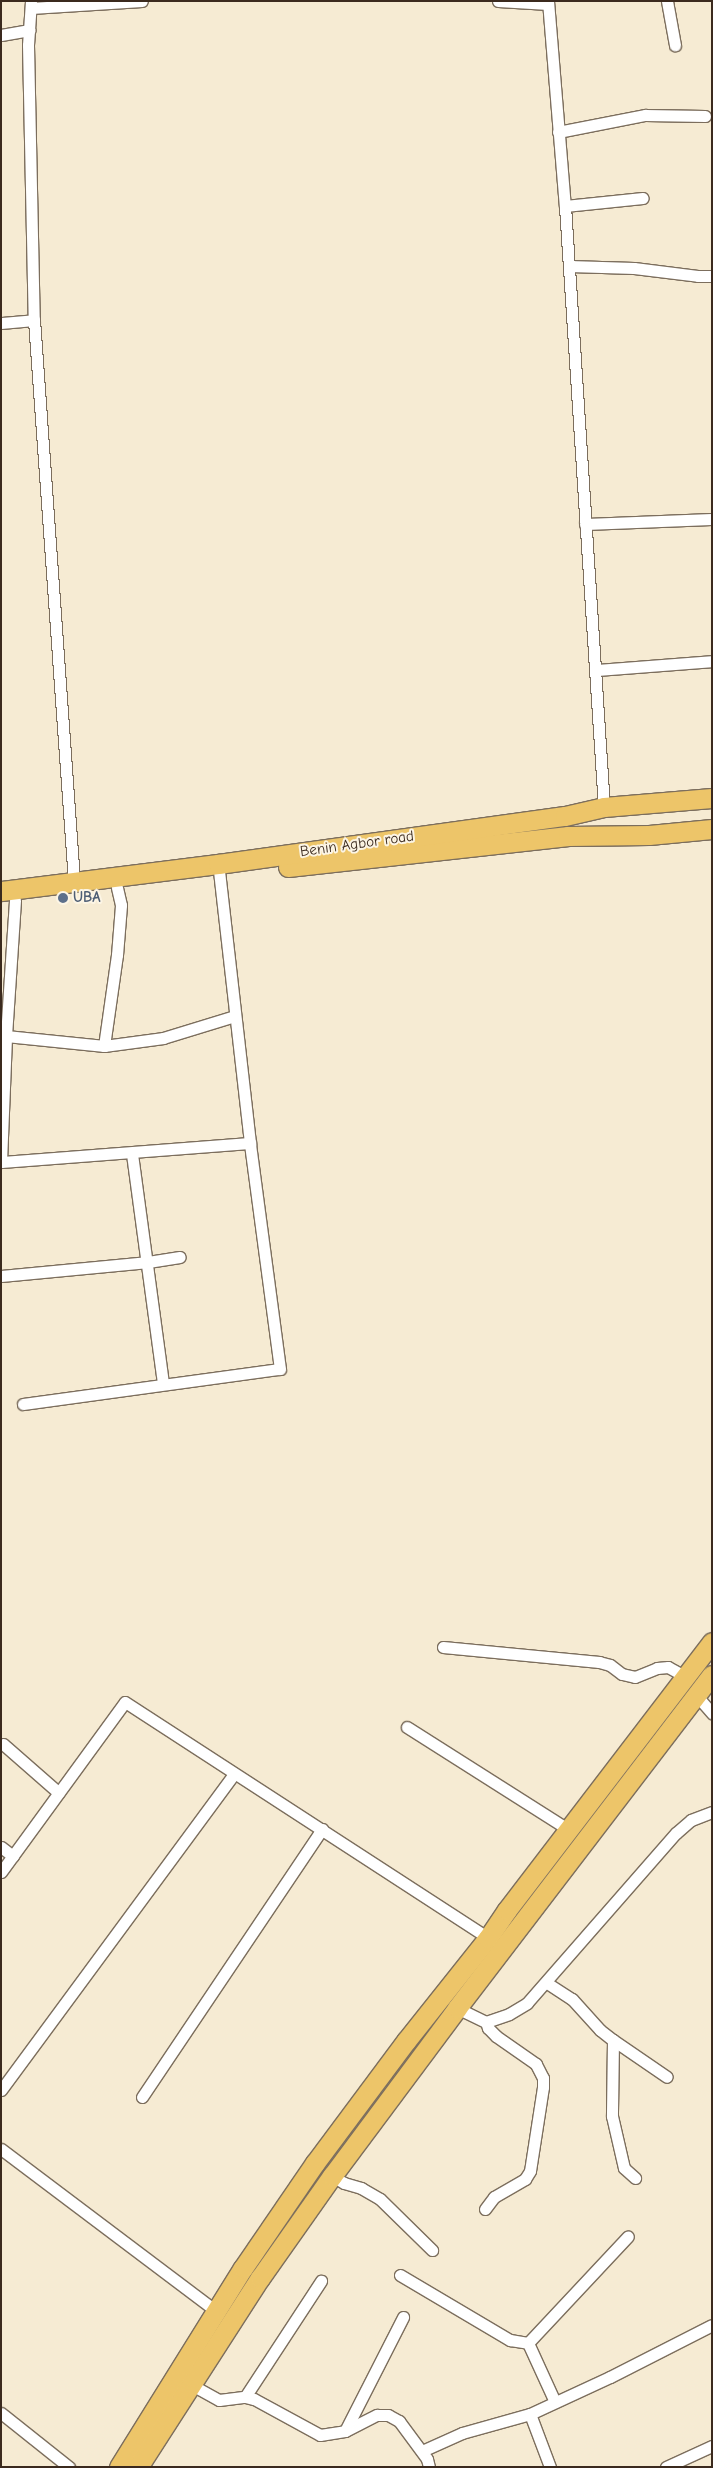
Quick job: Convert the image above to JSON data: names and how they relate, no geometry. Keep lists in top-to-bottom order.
{
  "streets": {
    "highway": ["Benin Agbor road"]
  },
  "places": ["UBA"]
}
